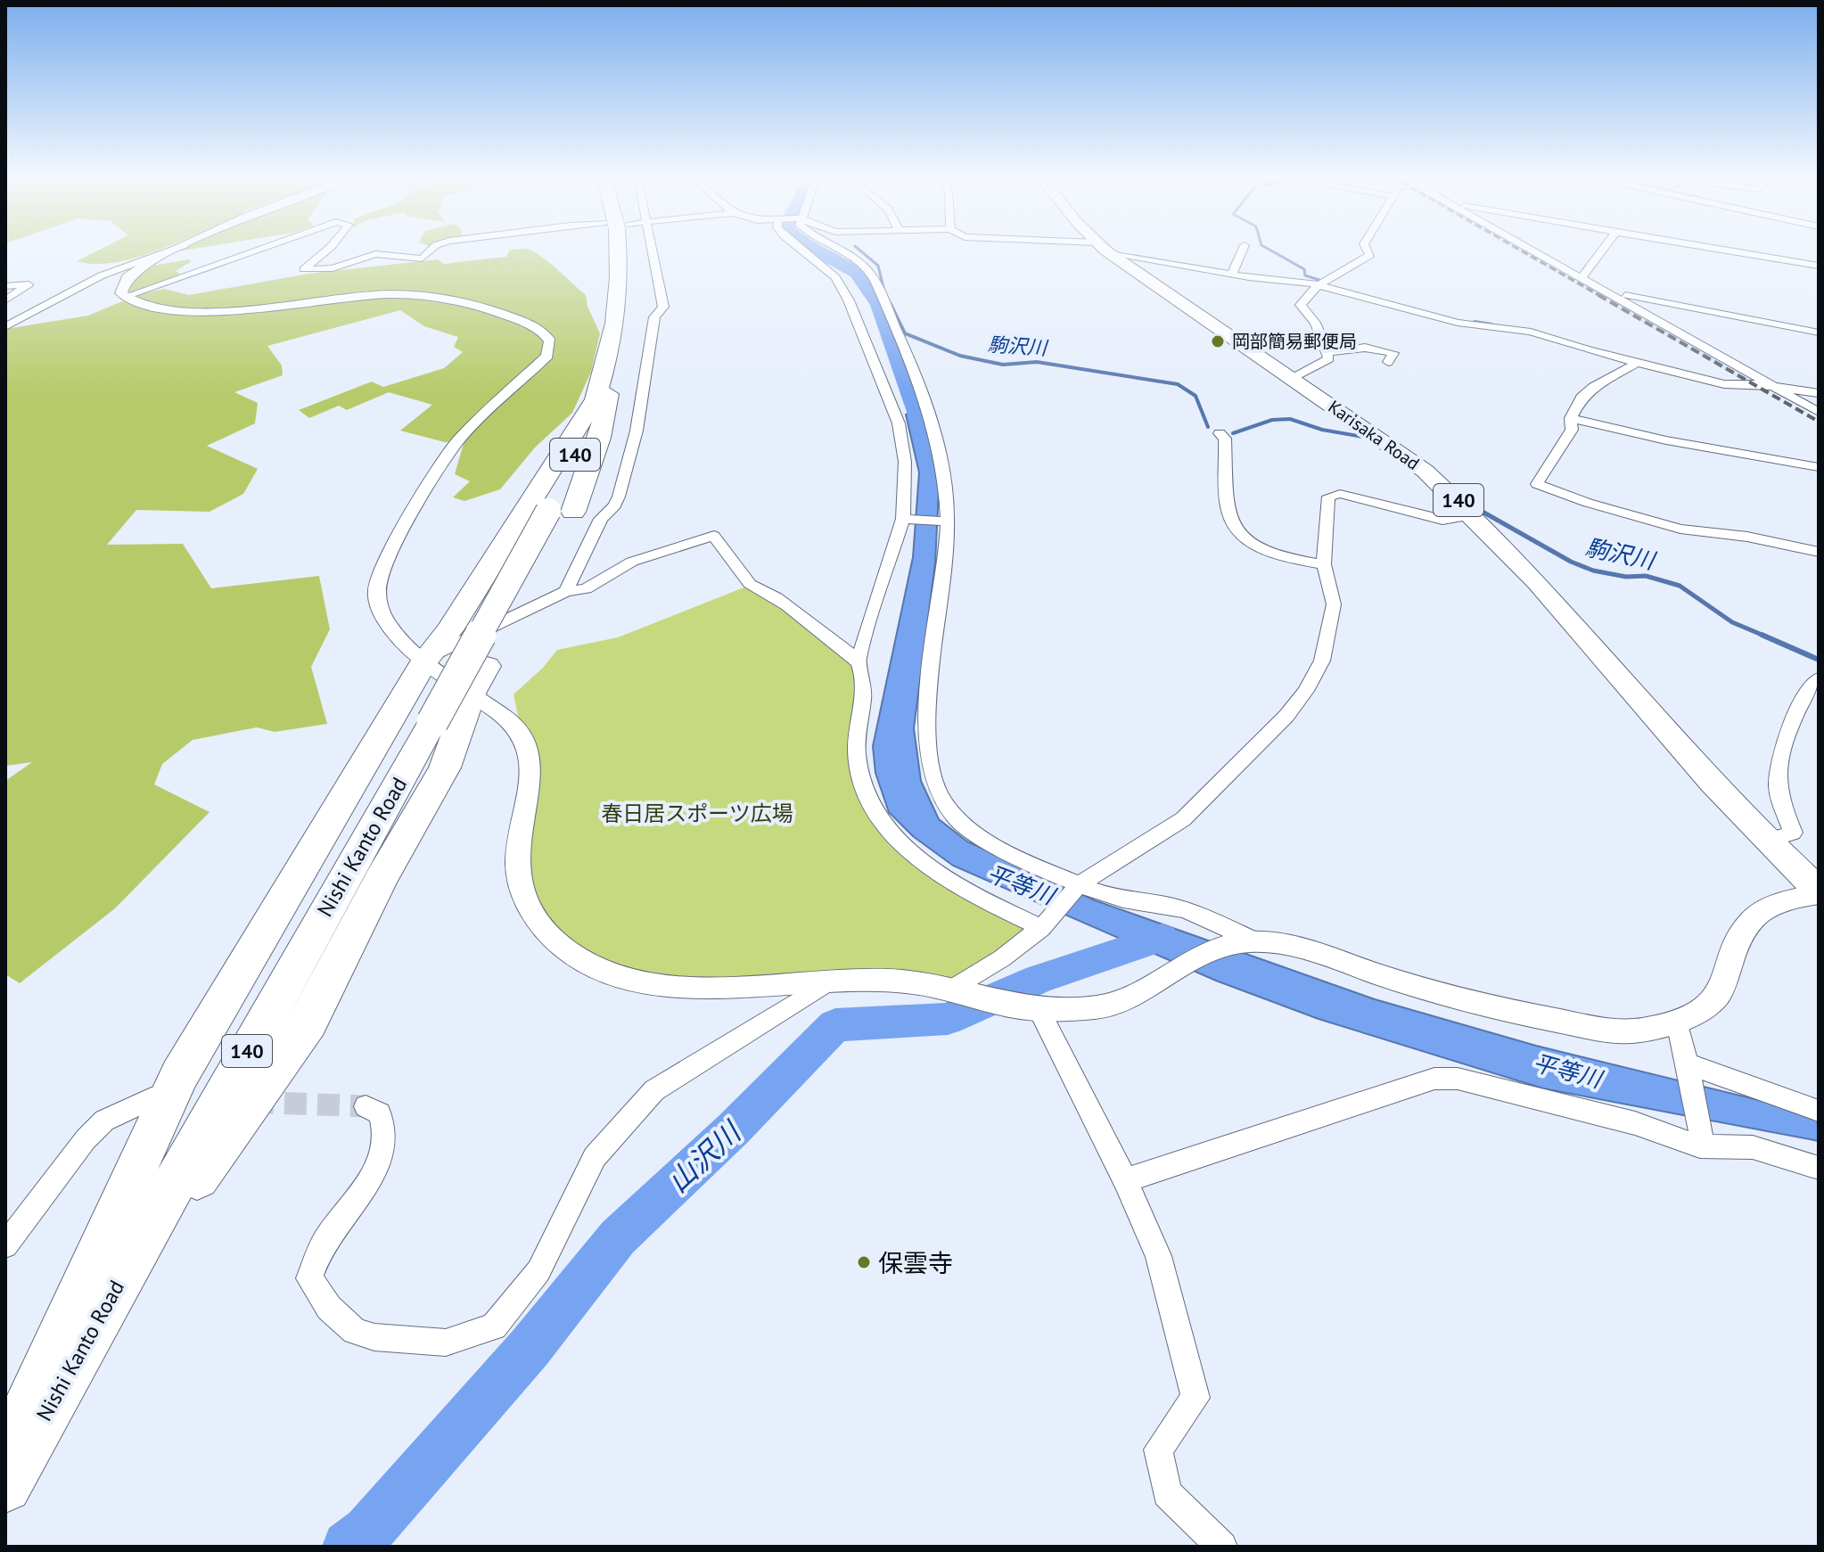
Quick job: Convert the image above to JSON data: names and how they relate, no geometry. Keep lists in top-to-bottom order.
{
  "streets": {
    "highway": ["Karisaka Road", "140", "Nishi Kanto Road"]
  },
  "water": ["駒沢川", "平等川", "山沢川"],
  "parks": ["春日居スポーツ広場"],
  "places": ["岡部簡易郵便局", "保雲寺"]
}
